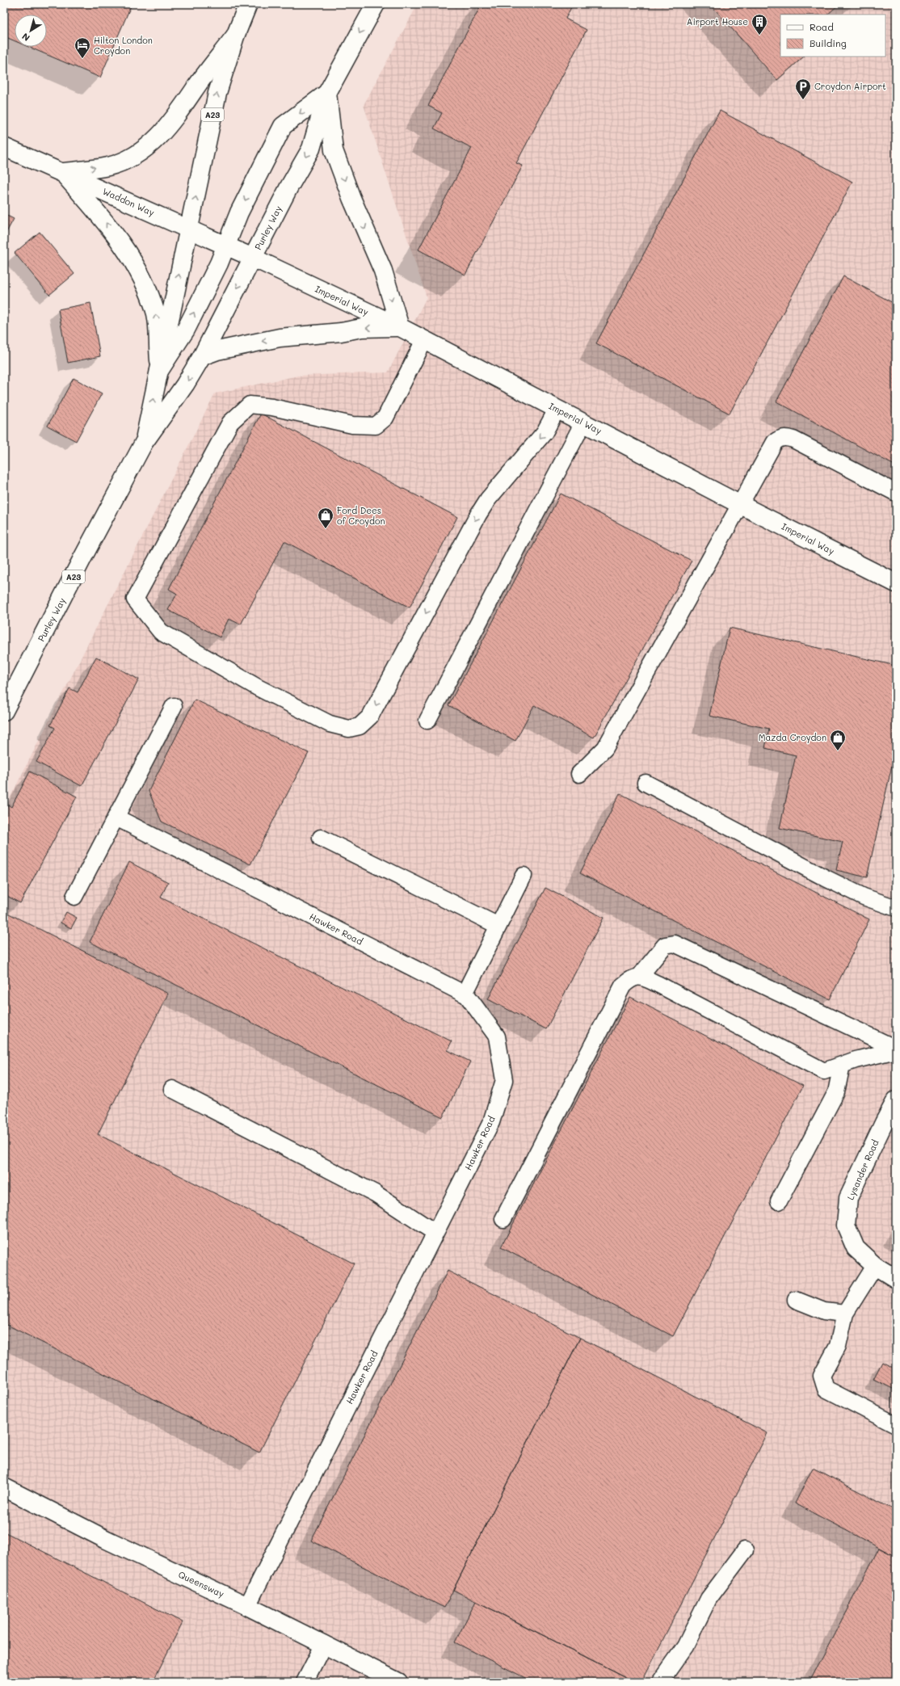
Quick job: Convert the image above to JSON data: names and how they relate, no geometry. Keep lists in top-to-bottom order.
{
  "streets": {
    "main road": [
      "A23",
      "Waddon Way",
      "Purley Way",
      "Imperial Way",
      "Lysander Road",
      "Queensway"
    ],
    "lane": ["Hawker Road"]
  },
  "crossings": [
    ["Waddon Way", "Purley Way"],
    ["Waddon Way", "Imperial Way"],
    ["Purley Way", "Imperial Way"],
    ["Hawker Road", "Queensway"]
  ],
  "places": {
    "building": ["Airport House"],
    "hotel": ["Hilton London Croydon"],
    "parking": ["Croydon Airport"],
    "shop": ["Ford Dees of Croydon", "Mazda Croydon"]
  },
  "legend": ["Road", "Building"],
  "north": "bottom left"
}
